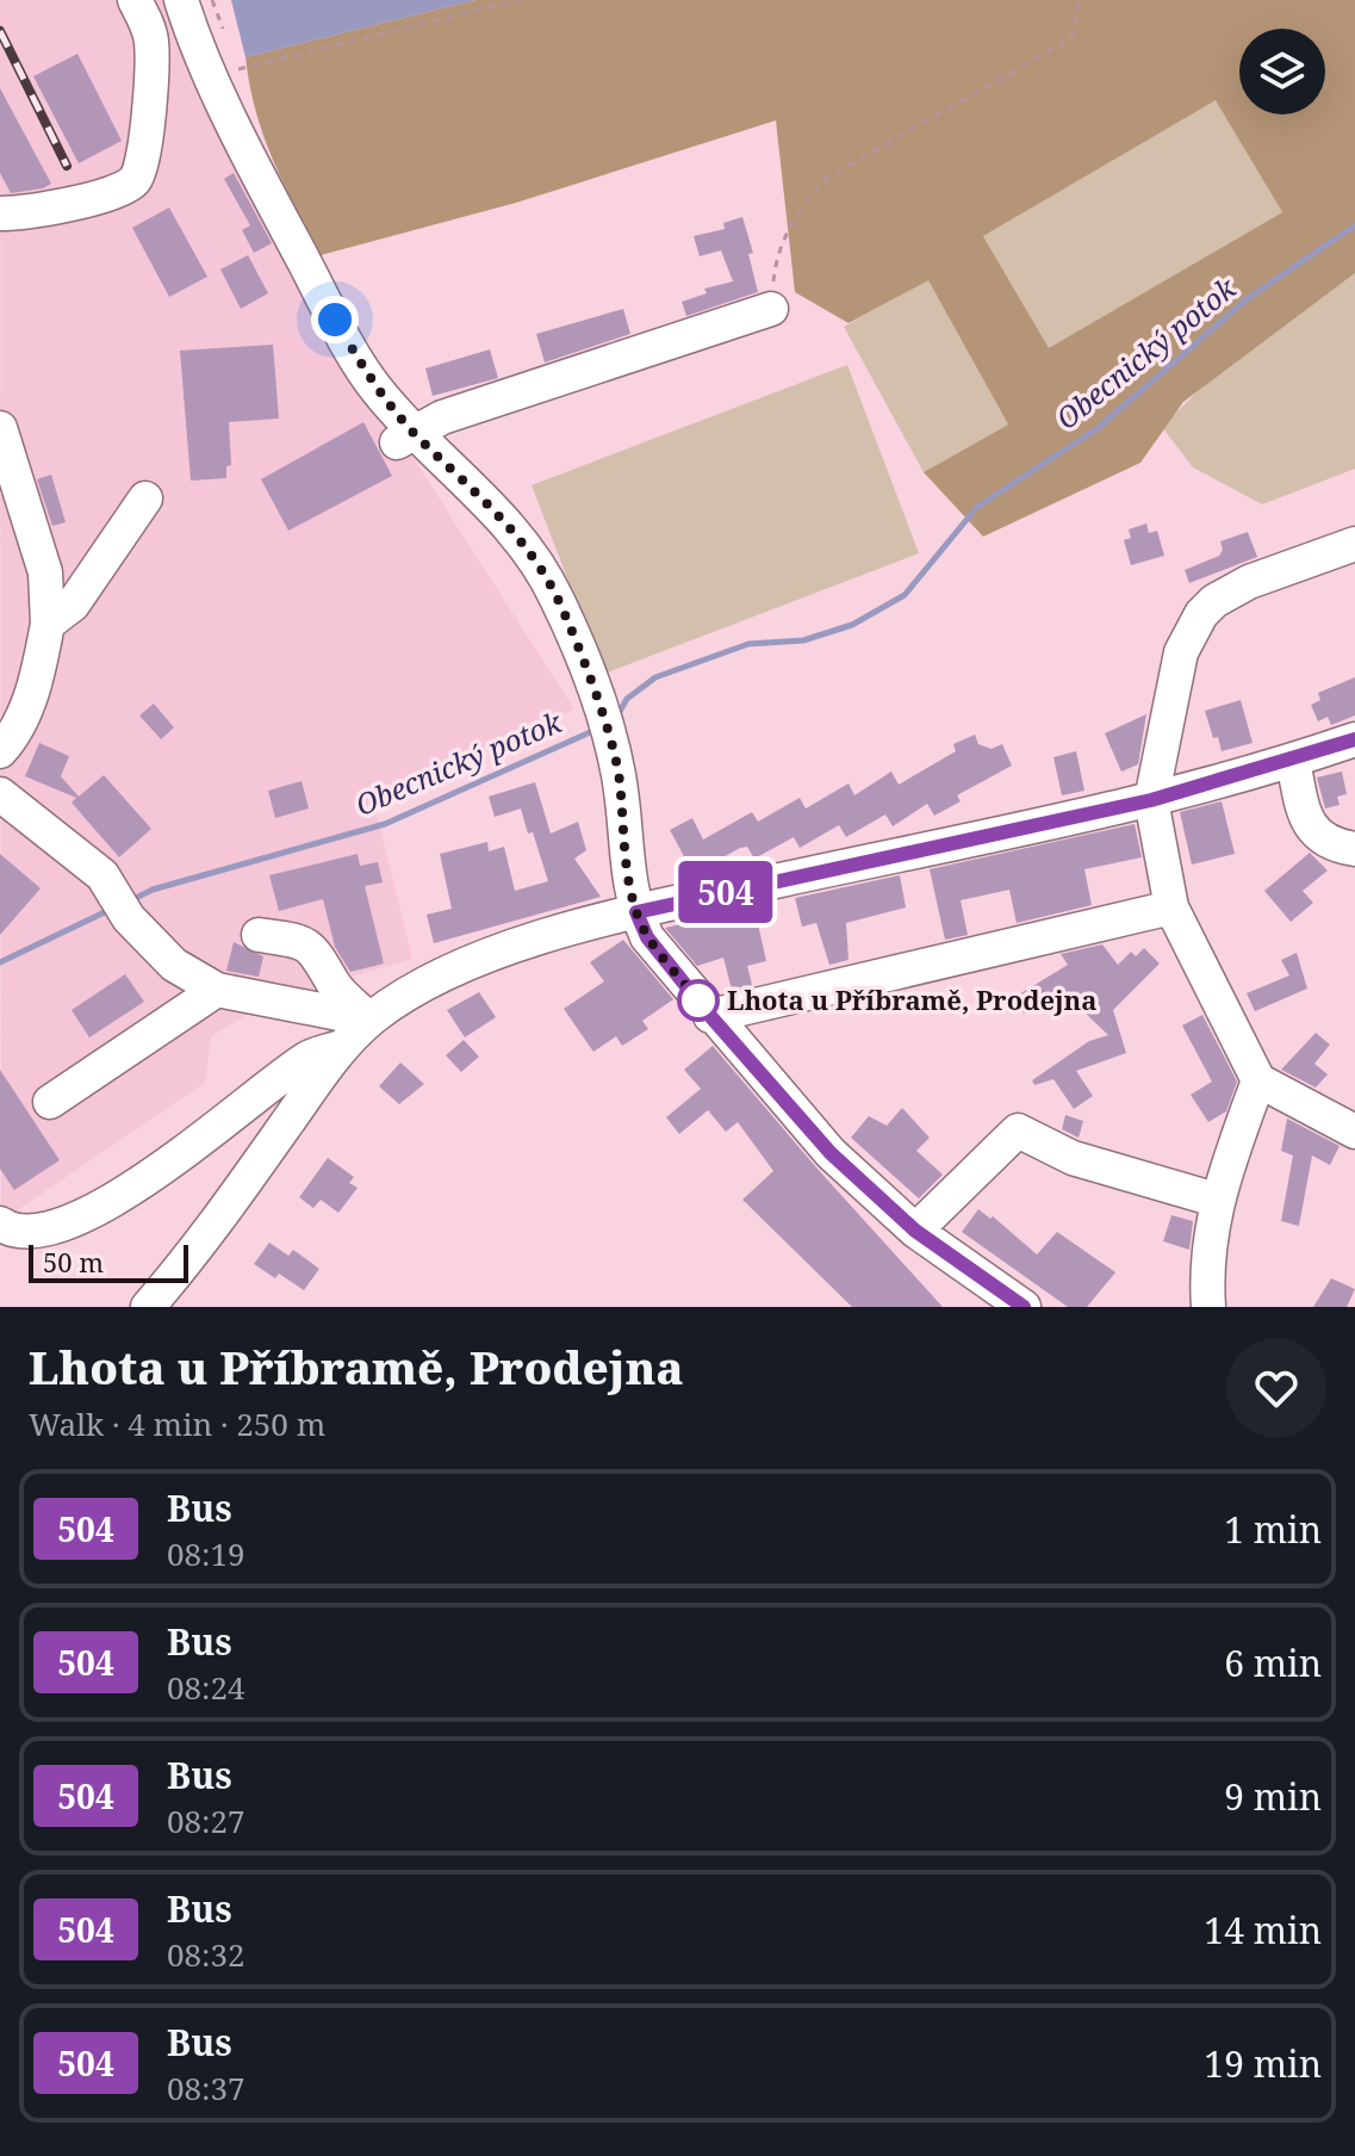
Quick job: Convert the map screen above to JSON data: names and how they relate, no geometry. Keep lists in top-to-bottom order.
{
  "water": ["Obecnický potok"],
  "places": ["Lhota u Příbramě, Prodejna"],
  "lines": ["bus line 504"],
  "scale_bar": "50 m",
  "page": {
    "on_map": "504",
    "scale": "50 m",
    "heading": ["Lhota u Příbramě, Prodejna", "Walk · 4 min · 250 m"],
    "list": [
      {
        "mark": "504",
        "name": "Bus",
        "note": "08:19",
        "value": "1 min"
      },
      {
        "mark": "504",
        "name": "Bus",
        "note": "08:24",
        "value": "6 min"
      },
      {
        "mark": "504",
        "name": "Bus",
        "note": "08:27",
        "value": "9 min"
      },
      {
        "mark": "504",
        "name": "Bus",
        "note": "08:32",
        "value": "14 min"
      },
      {
        "mark": "504",
        "name": "Bus",
        "note": "08:37",
        "value": "19 min"
      }
    ]
  }
}
